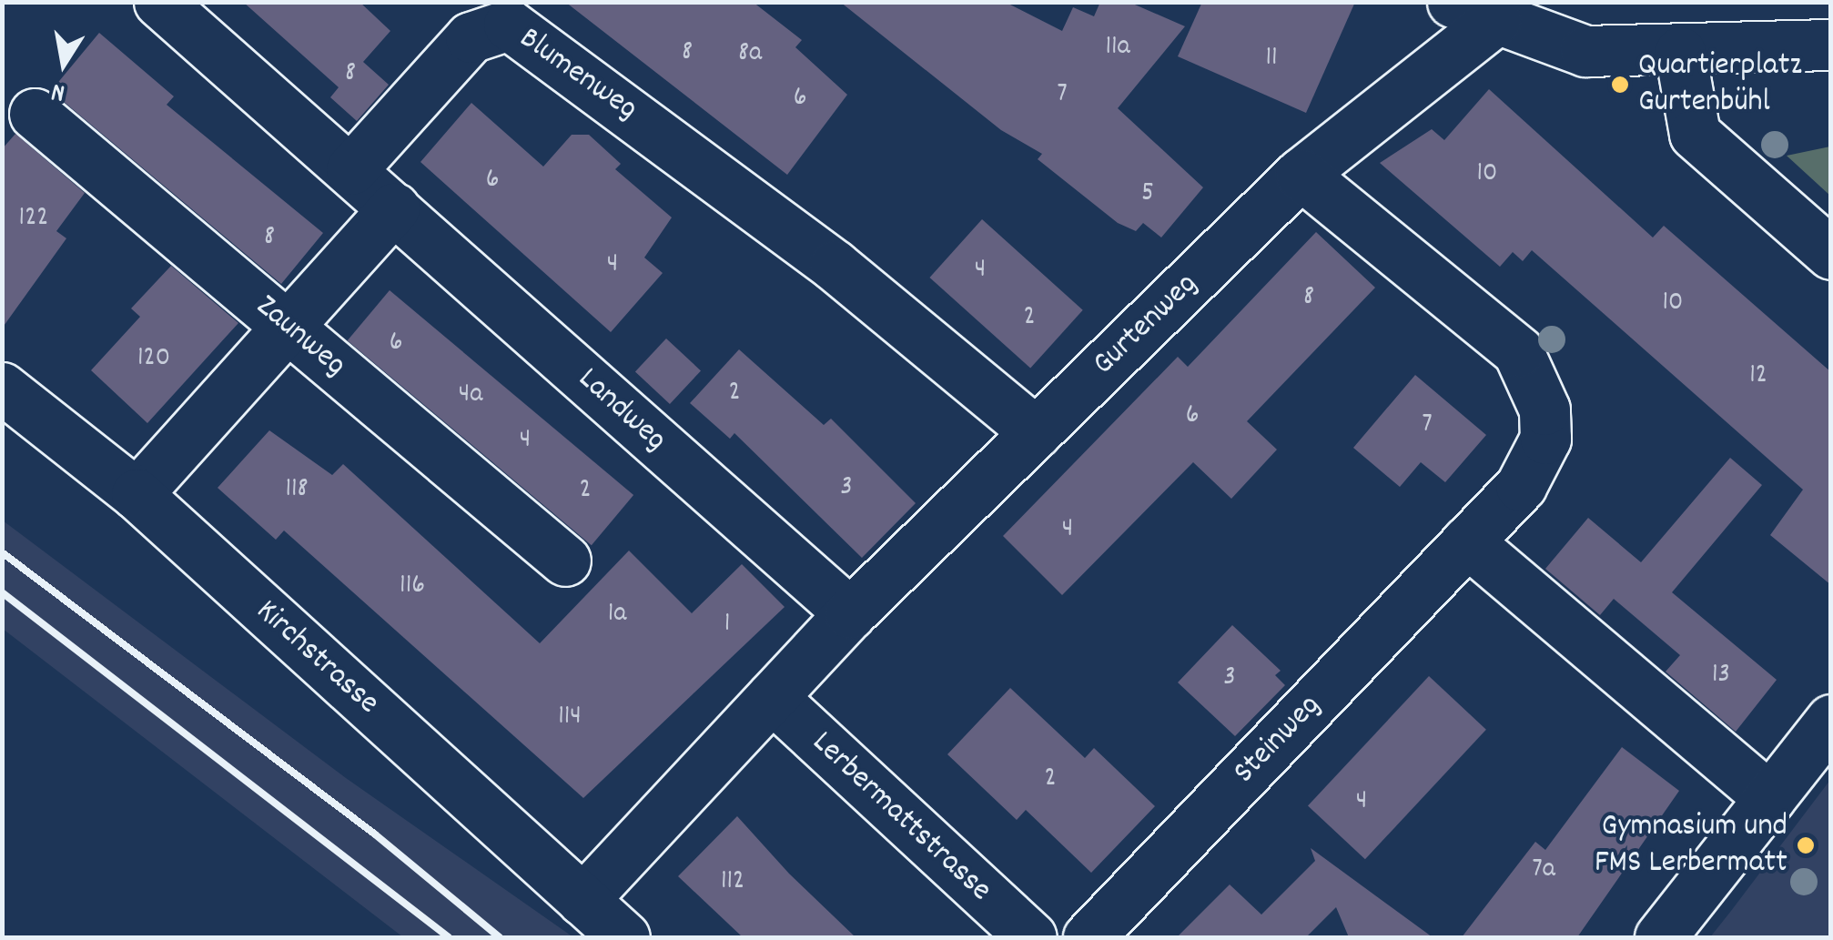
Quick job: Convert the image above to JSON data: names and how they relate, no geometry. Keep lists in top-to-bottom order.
{
  "streets": {
    "street": [
      "Blumenweg",
      "Gurtenweg",
      "Zaunweg",
      "Landweg",
      "Kirchstrasse",
      "Steinweg",
      "Lerbermattstrasse"
    ]
  },
  "crossings": [
    ["Blumenweg", "Gurtenweg"],
    ["Gurtenweg", "Landweg"],
    ["Gurtenweg", "Kirchstrasse"],
    ["Gurtenweg", "Steinweg"],
    ["Gurtenweg", "Lerbermattstrasse"]
  ],
  "places": ["Quartierplatz Gurtenbühl", "Gymnasium und FMS Lerbermatt"],
  "house_numbers": [
    "11a",
    "8",
    "8a",
    "11",
    "8",
    "7",
    "6",
    "10",
    "6",
    "5",
    "122",
    "8",
    "4",
    "4",
    "8",
    "10",
    "2",
    "6",
    "120",
    "12",
    "2",
    "4a",
    "6",
    "7",
    "4",
    "3",
    "118",
    "2",
    "4",
    "116",
    "1a",
    "1",
    "13",
    "3",
    "114",
    "2",
    "4",
    "7a",
    "112"
  ],
  "north": "bottom"
}
